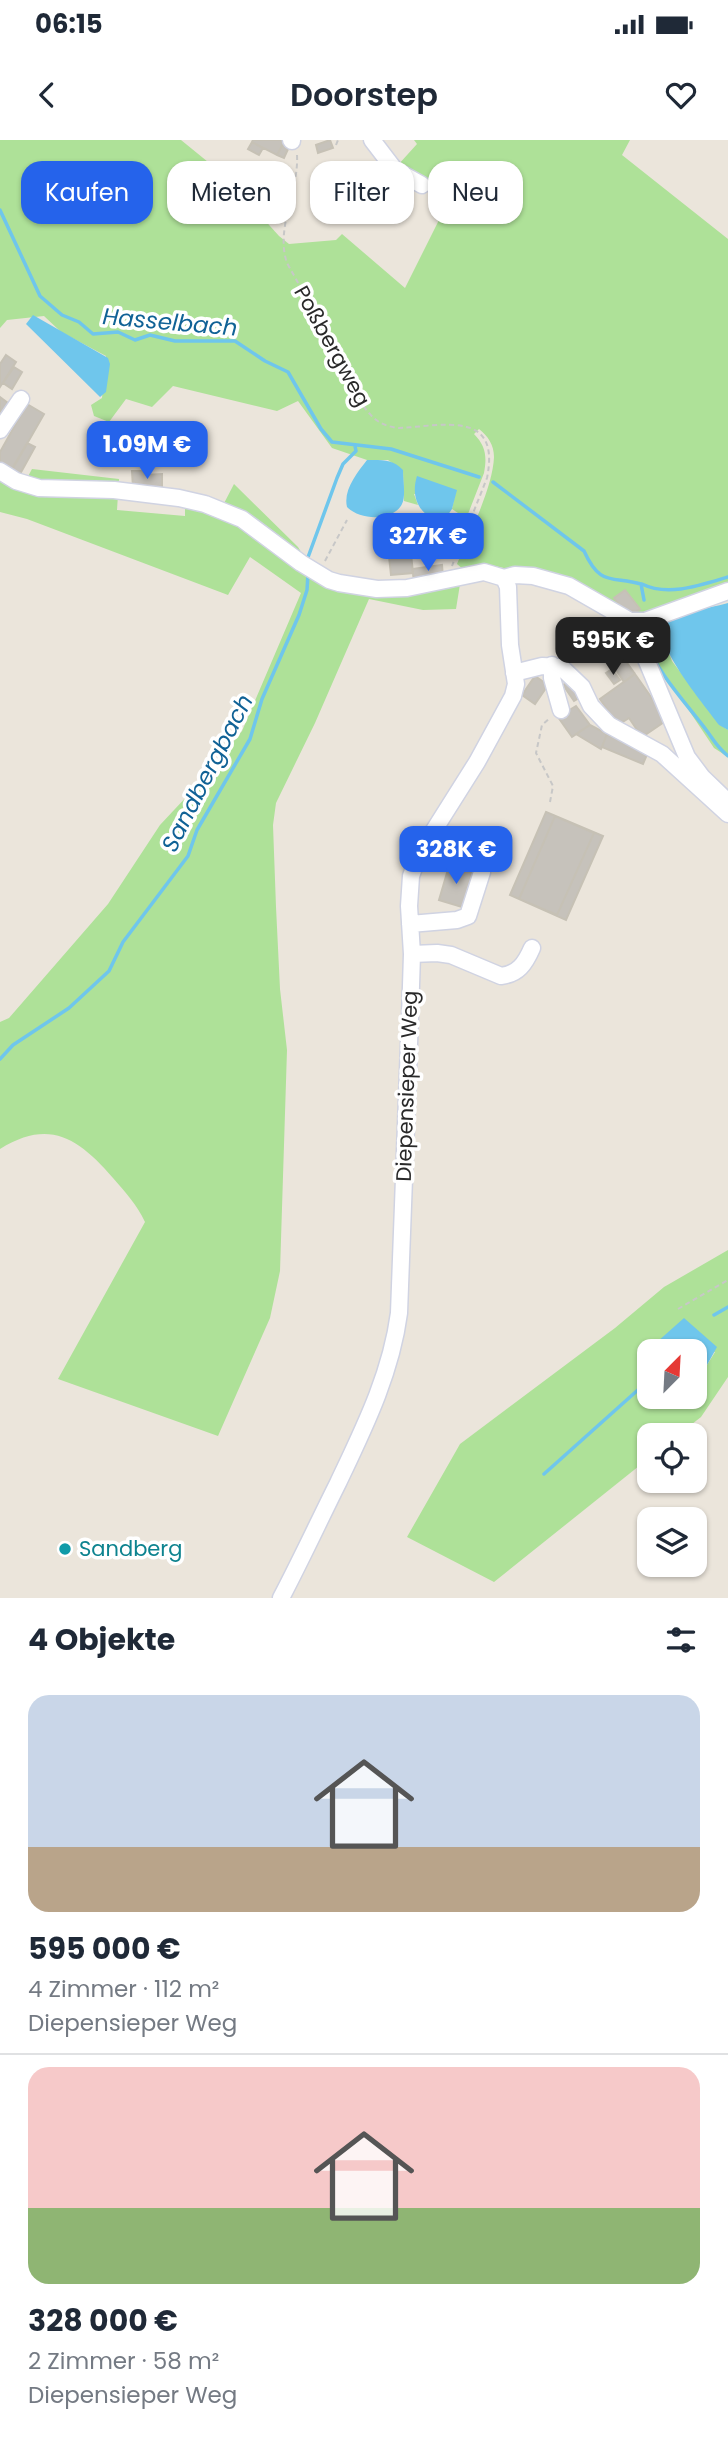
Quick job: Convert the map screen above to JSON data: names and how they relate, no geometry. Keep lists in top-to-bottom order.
{
  "streets": {
    "street": ["Diepensieper Weg"],
    "path": ["Poßbergweg"]
  },
  "water": ["Hasselbach", "Sandbergbach"],
  "places": ["Sandberg"],
  "north": "top right",
  "page": {
    "status": "06:15",
    "header": "Doorstep",
    "chip": [
      "Kaufen",
      "Mieten",
      "Filter",
      "Neu"
    ],
    "price": [
      "1.09M €",
      "327K €",
      "595K €",
      "328K €"
    ],
    "heading": "4 Objekte",
    "list": [
      {
        "name": "595 000 €",
        "note": "4 Zimmer · 112 m² · Diepensieper Weg"
      },
      {
        "name": "328 000 €",
        "note": "2 Zimmer · 58 m² · Diepensieper Weg"
      }
    ]
  }
}
